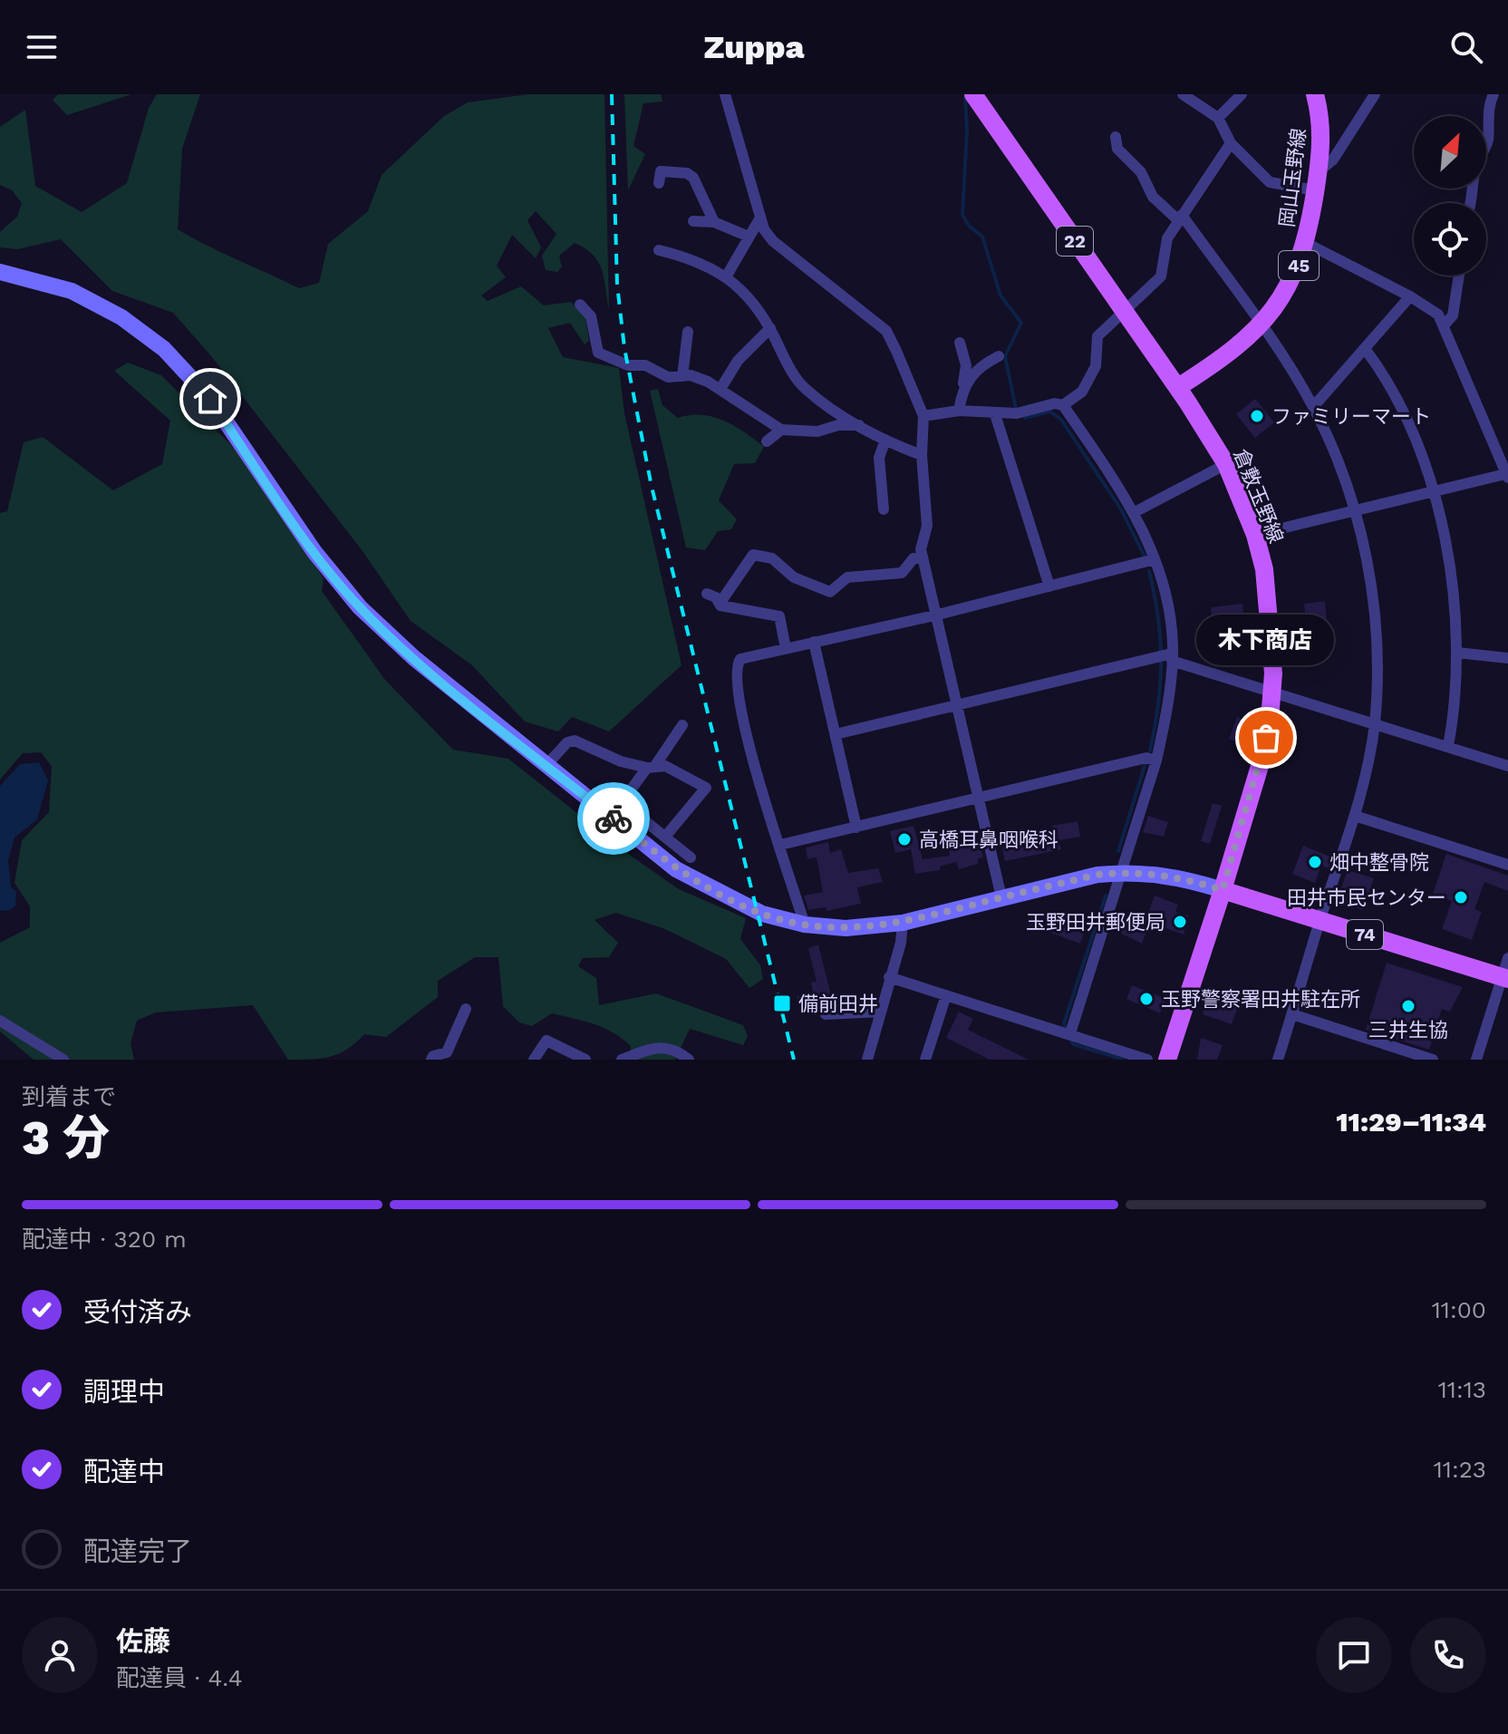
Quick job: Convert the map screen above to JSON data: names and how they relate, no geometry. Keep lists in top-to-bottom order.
{
  "streets": {
    "main road": [
      "岡山玉野線",
      "22",
      "45",
      "倉敷玉野線",
      "74"
    ]
  },
  "crossings": [
    ["岡山玉野線", "倉敷玉野線"],
    ["倉敷玉野線", "74"]
  ],
  "places": {
    "other": [
      "ファミリーマート",
      "木下商店",
      "高橋耳鼻咽喉科",
      "畑中整骨院",
      "田井市民センター",
      "玉野田井郵便局",
      "玉野警察署田井駐在所",
      "三井生協"
    ],
    "transit": ["備前田井"]
  },
  "north": "top right",
  "page": {
    "header": "Zuppa",
    "bubble": "木下商店",
    "heading": ["3 分", "到着まで", "11:29–11:34"],
    "panel": ["佐藤", "配達員 · 4.4"],
    "bar": "配達中 · 320 m",
    "list": [
      ["受付済み", "11:00"],
      ["調理中", "11:13"],
      ["配達中", "11:23"],
      "配達完了"
    ]
  }
}
